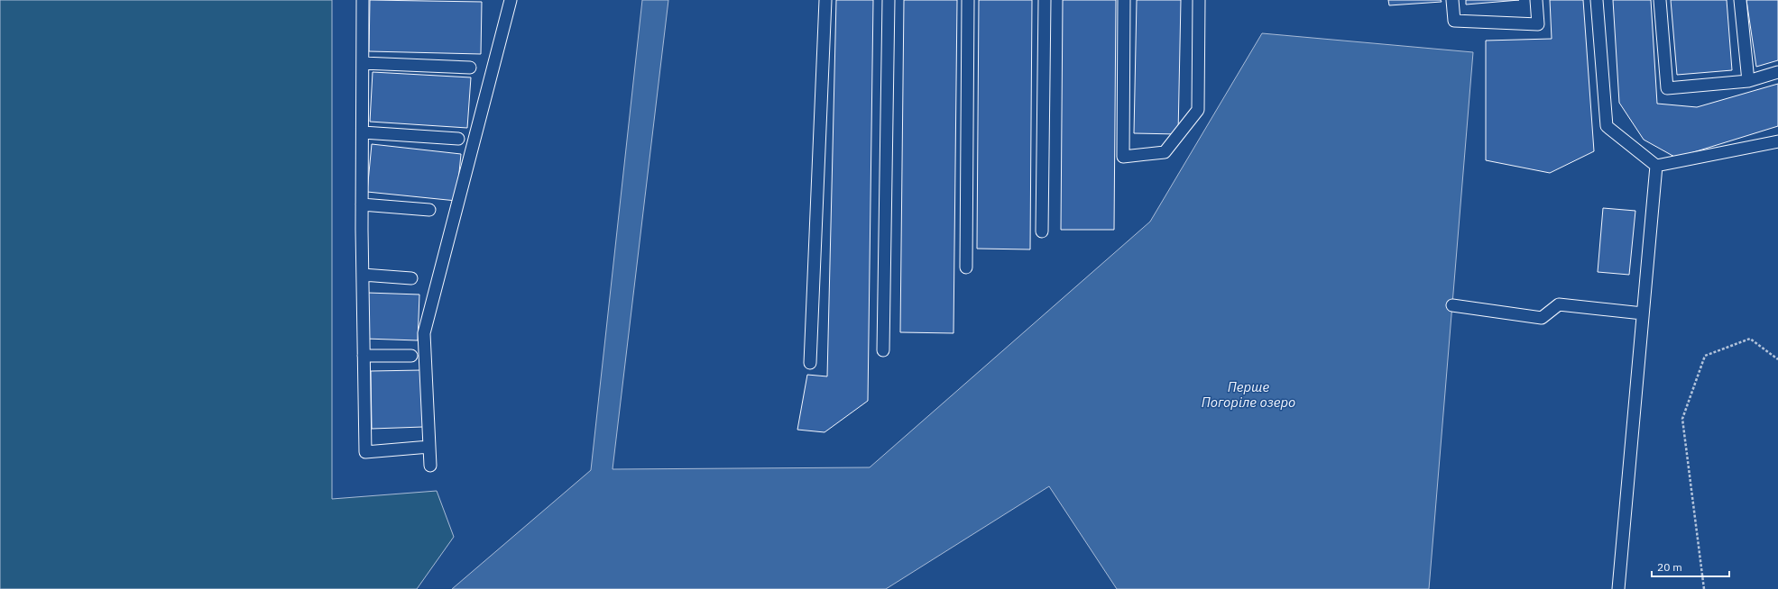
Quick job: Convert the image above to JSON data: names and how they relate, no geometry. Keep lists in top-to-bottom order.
{
  "water": ["Перше Погоріле озеро"],
  "scale_bar": "20 m"
}
